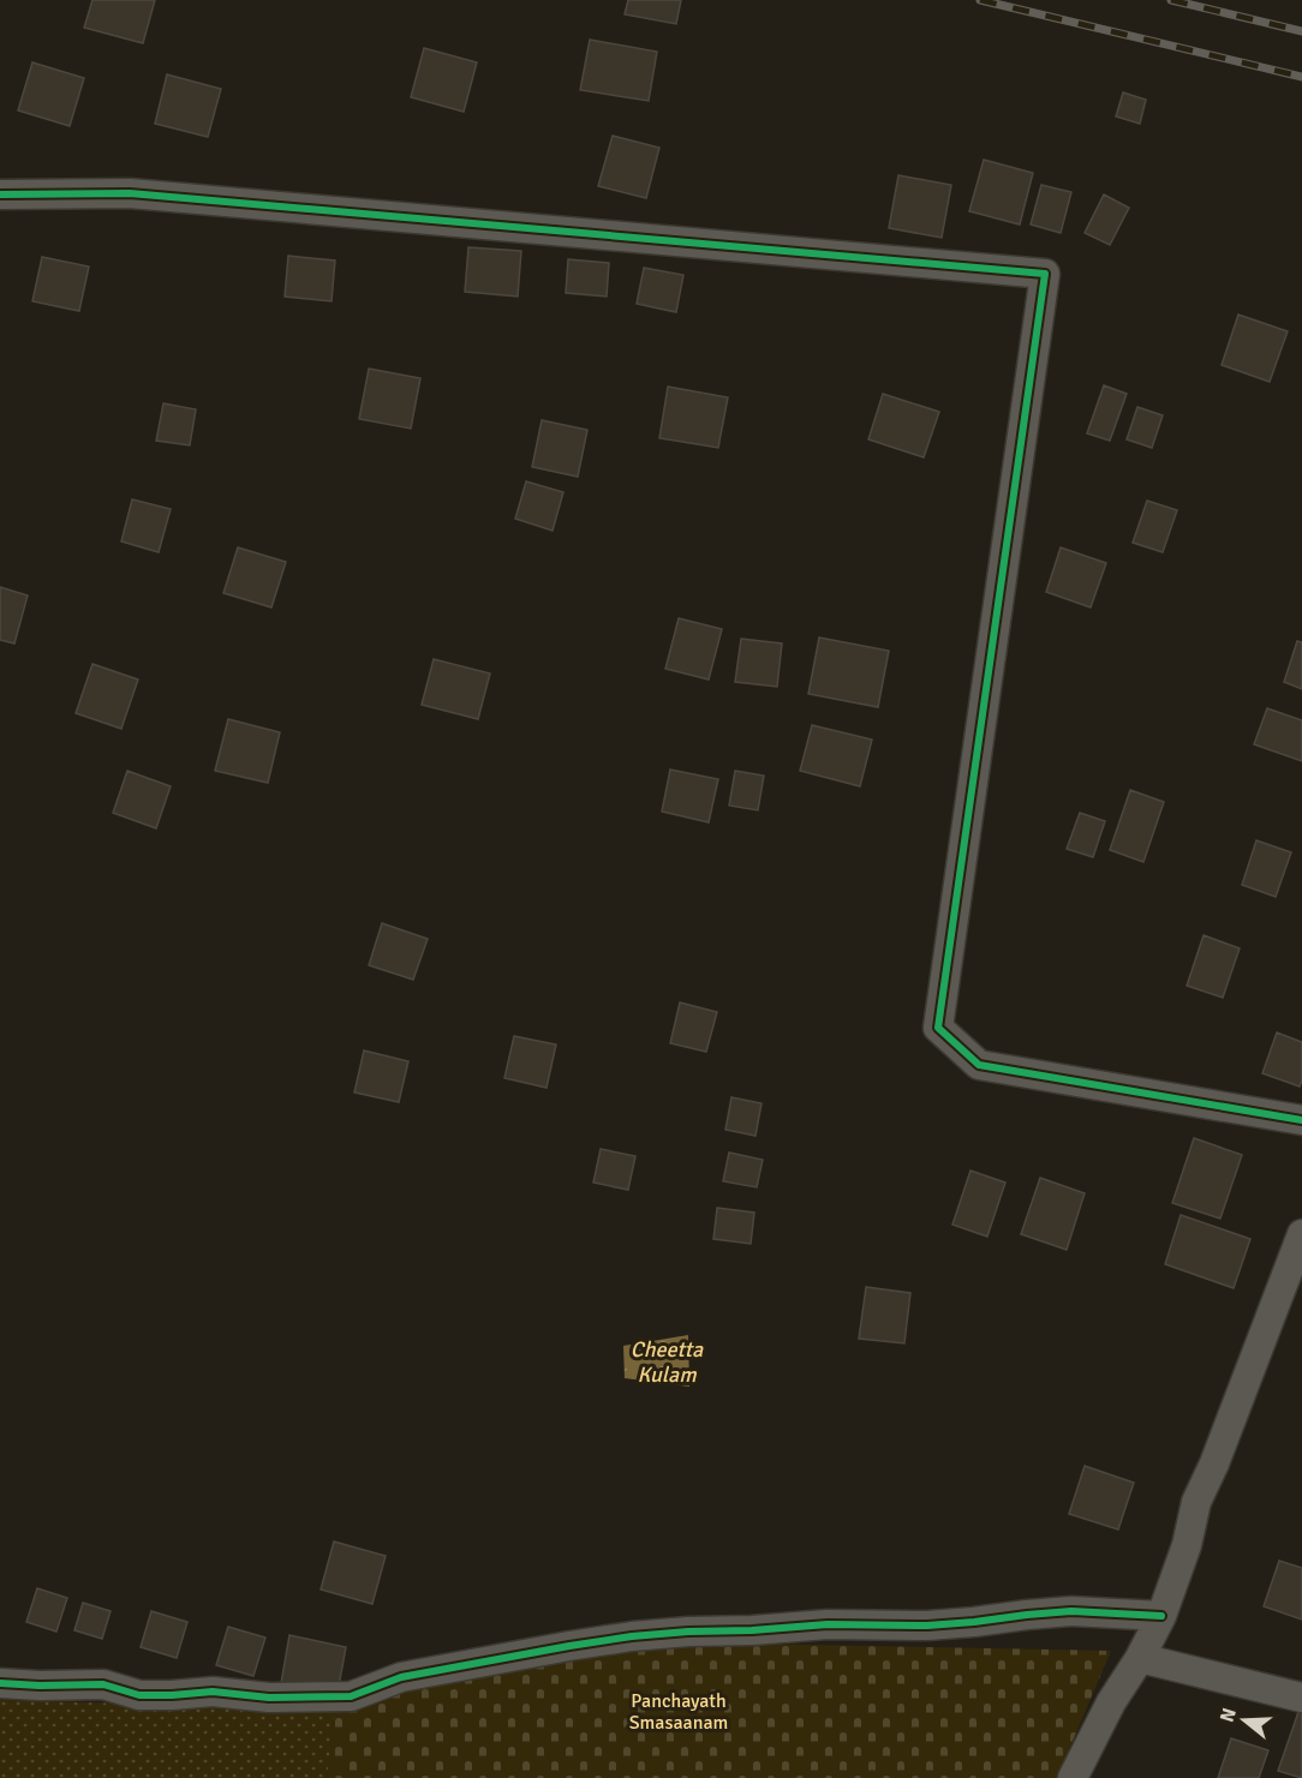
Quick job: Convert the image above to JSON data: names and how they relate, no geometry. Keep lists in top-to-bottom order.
{
  "water": ["Cheetta Kulam"],
  "parks": ["Panchayath Smasaanam"],
  "north": "left"
}
